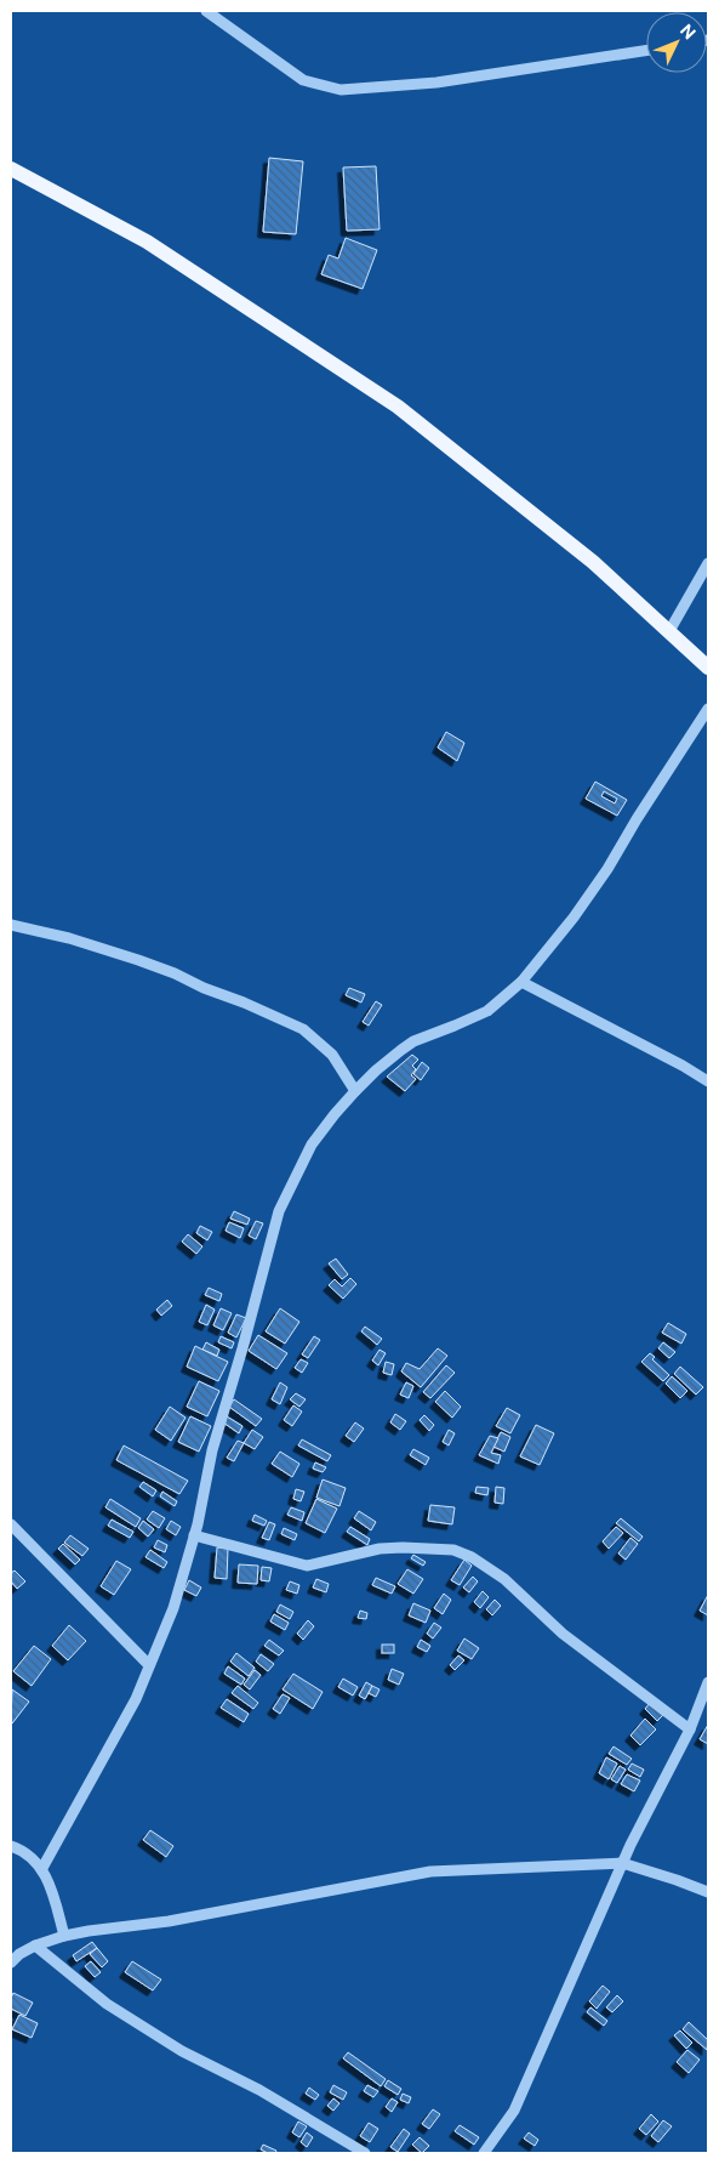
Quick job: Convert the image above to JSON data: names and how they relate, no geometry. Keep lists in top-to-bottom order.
{
  "north": "top right"
}
